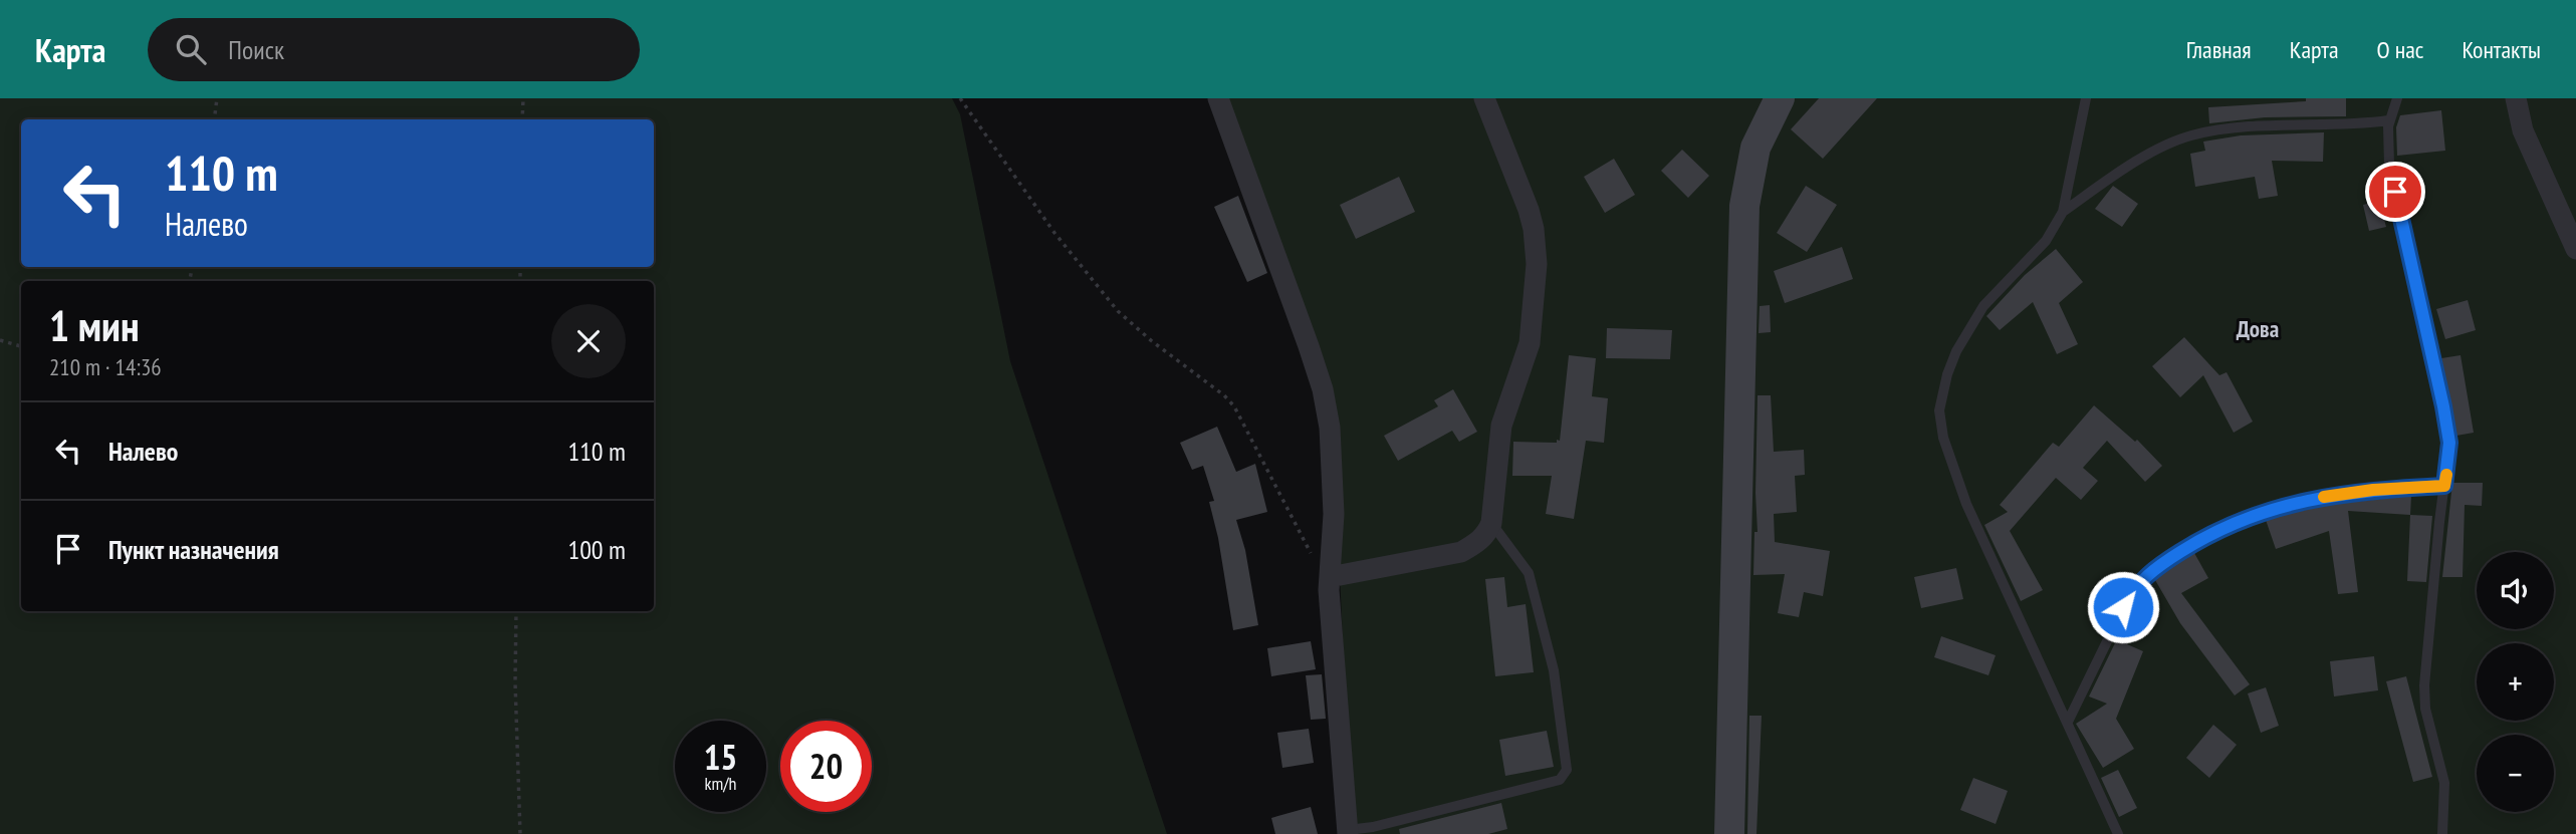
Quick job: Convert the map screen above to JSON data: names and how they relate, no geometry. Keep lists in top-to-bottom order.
{
  "districts": ["Дова"],
  "page": {
    "header": "Карта",
    "search": "Поиск",
    "nav": [
      "Главная",
      "Карта",
      "О нас",
      "Контакты"
    ],
    "turn": ["110 m", "Налево"],
    "heading": ["1 мин", "210 m · 14:36"],
    "list": [
      {
        "name": "Налево",
        "value": "110 m"
      },
      {
        "name": "Пункт назначения",
        "value": "100 m"
      }
    ],
    "map_buttons": ["+", "−"],
    "speed": "15 km/h",
    "limit": "20"
  }
}
